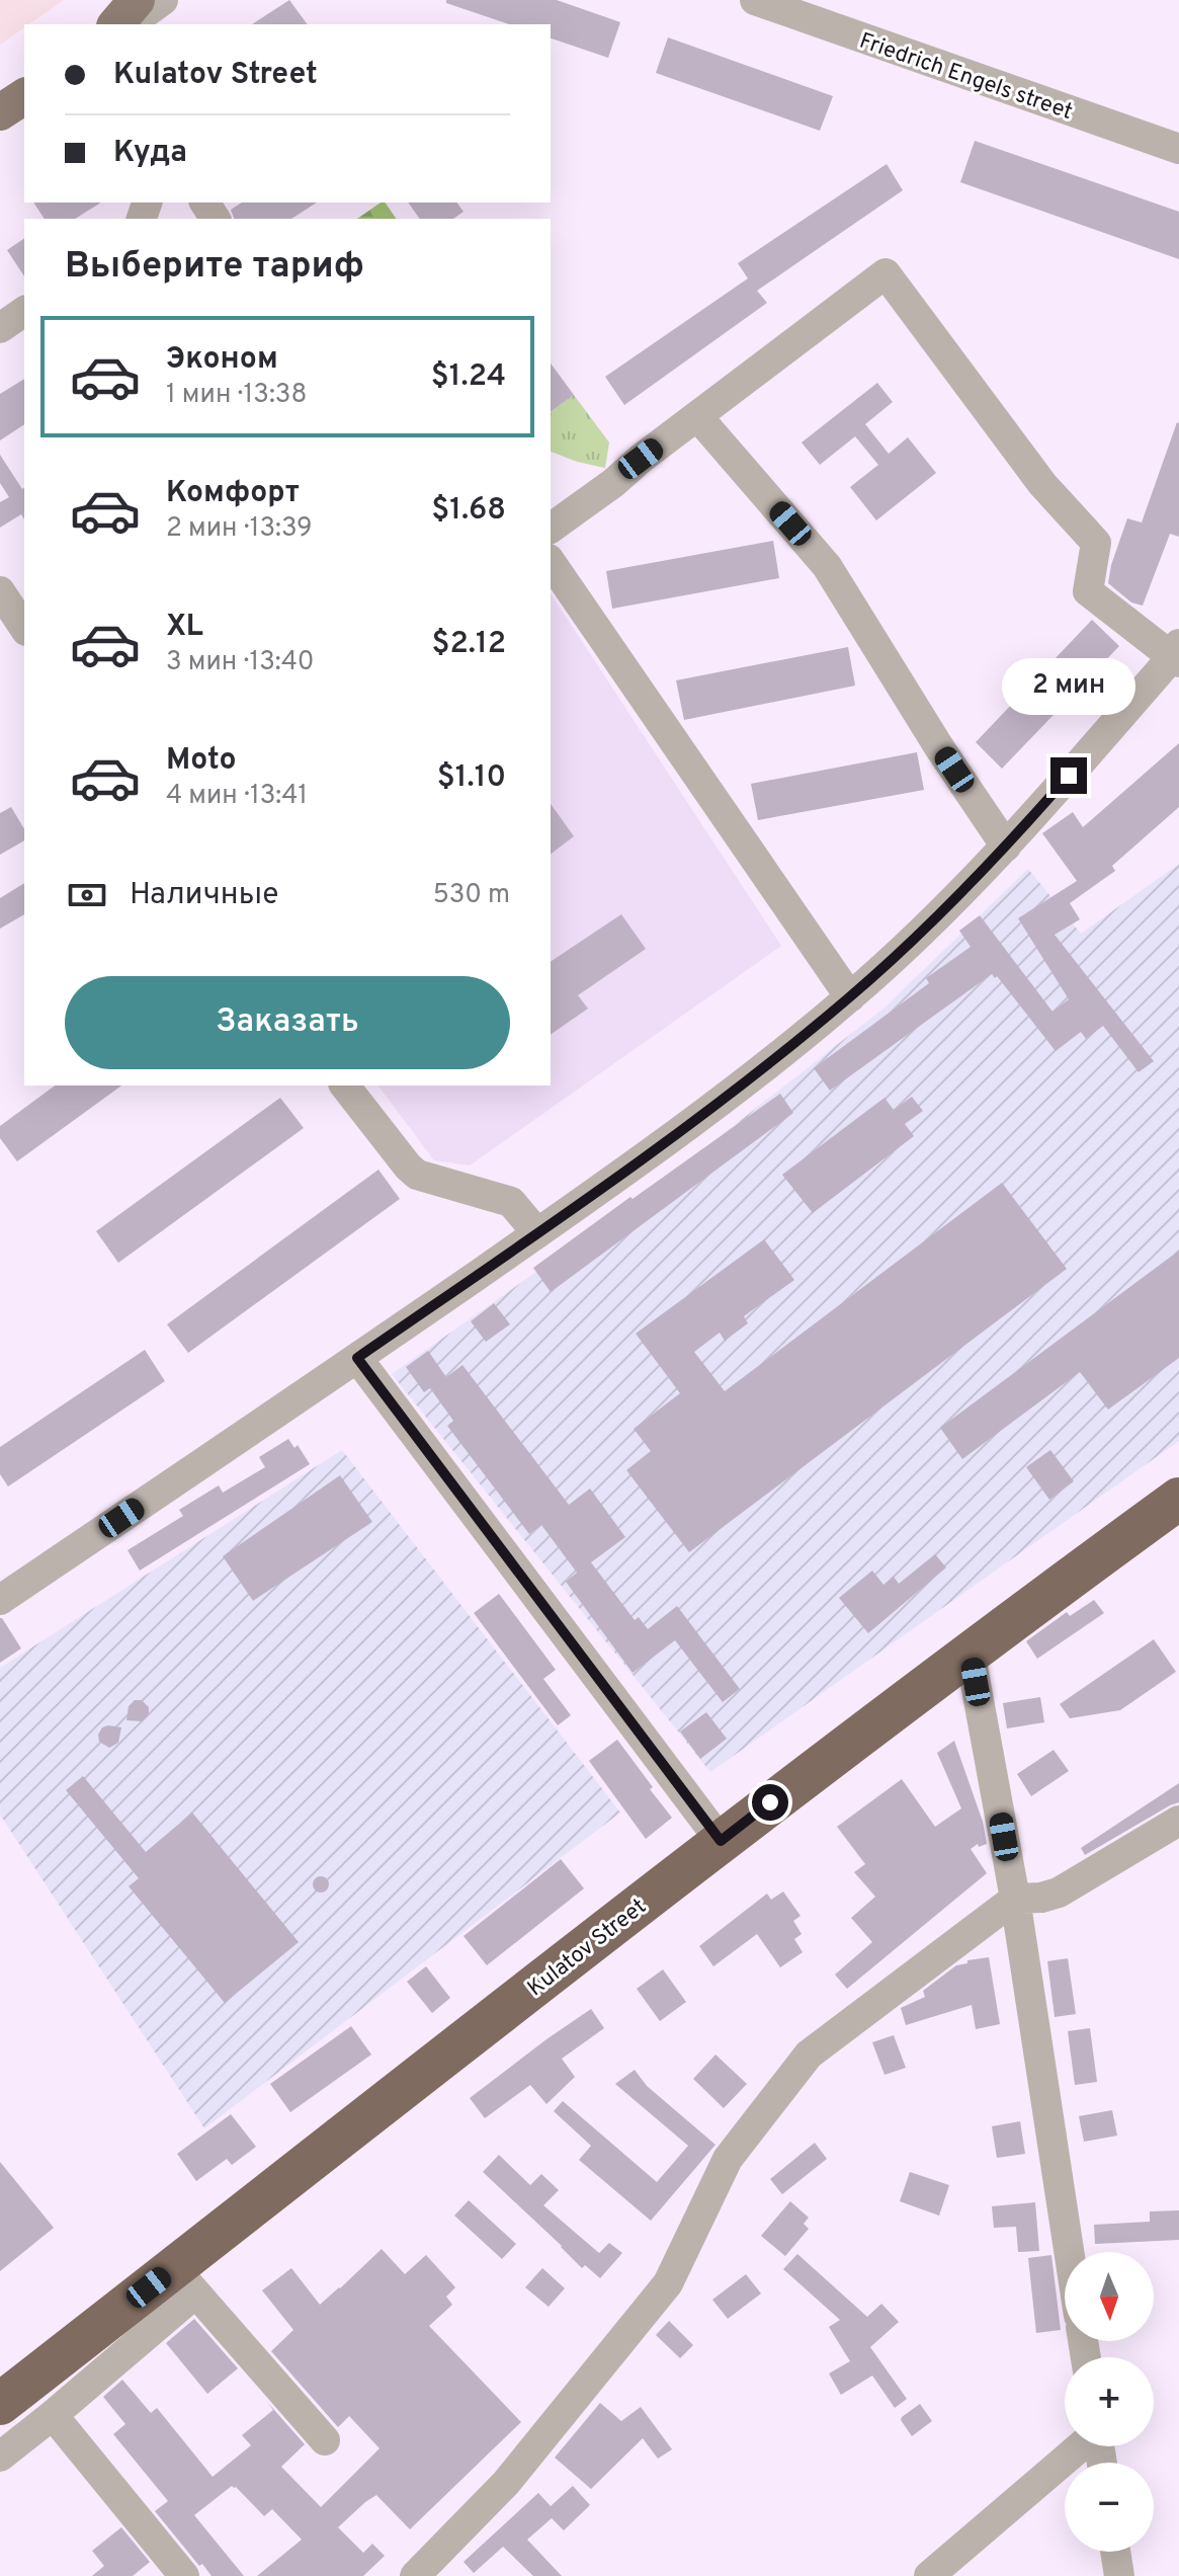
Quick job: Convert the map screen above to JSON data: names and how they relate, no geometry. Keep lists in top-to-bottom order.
{
  "streets": {
    "highway": ["Kulatov Street"],
    "street": ["Friedrich Engels street"]
  },
  "north": "bottom",
  "page": {
    "banner": ["Kulatov Street", "Куда"],
    "heading": "Выберите тариф",
    "list": [
      {
        "name": "Эконом",
        "note": "1 мин · 13:38",
        "value": "$1.24"
      },
      {
        "name": "Комфорт",
        "note": "2 мин · 13:39",
        "value": "$1.68"
      },
      {
        "name": "XL",
        "note": "3 мин · 13:40",
        "value": "$2.12"
      },
      {
        "name": "Moto",
        "note": "4 мин · 13:41",
        "value": "$1.10"
      }
    ],
    "bubble": "2 мин",
    "pay": ["Наличные", "530 m"],
    "buttons": "Заказать",
    "map_buttons": ["+", "−"]
  }
}
